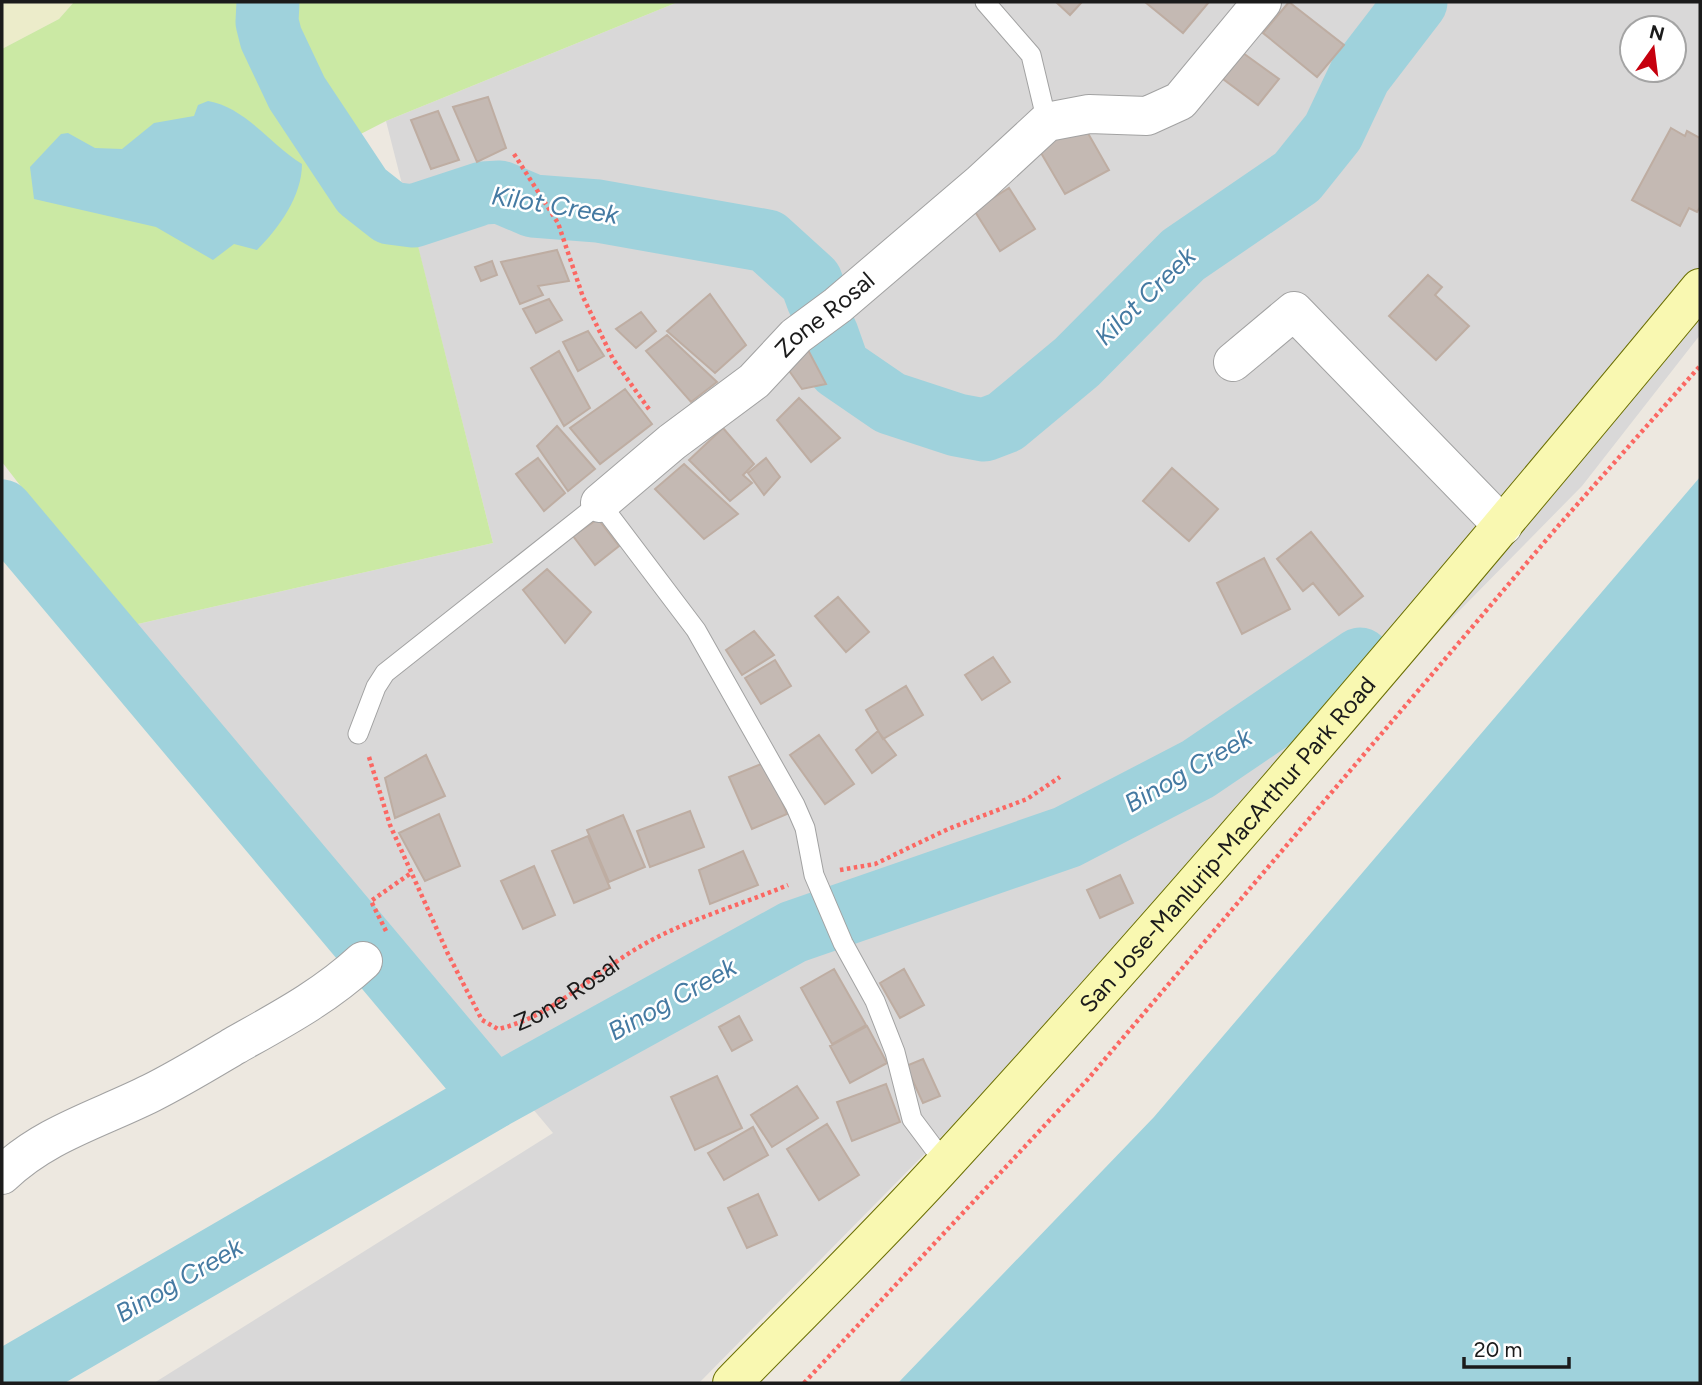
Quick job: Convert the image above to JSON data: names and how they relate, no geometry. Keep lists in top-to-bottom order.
{
  "streets": {
    "main road": ["San Jose-Manlurip-MacArthur Park Road"],
    "street": ["Zone Rosal"]
  },
  "water": ["Kilot Creek", "Binog Creek"],
  "scale_bar": "20 m",
  "north": "top"
}
